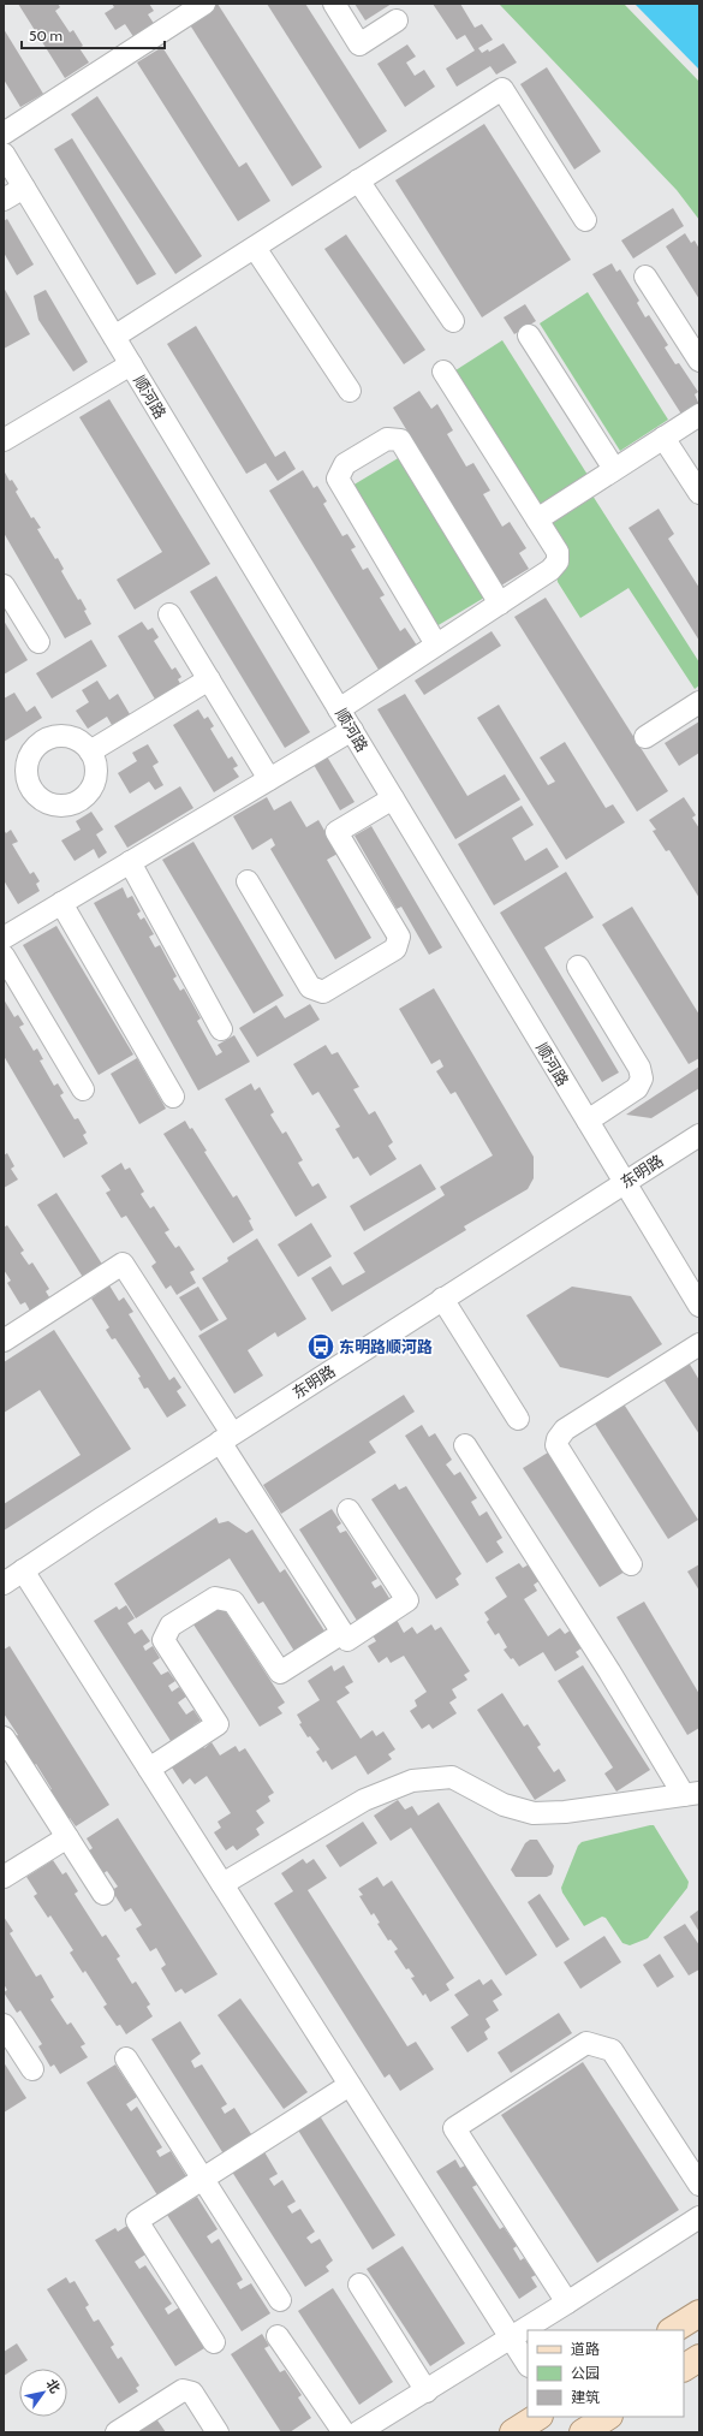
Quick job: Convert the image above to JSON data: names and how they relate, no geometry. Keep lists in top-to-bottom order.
{
  "streets": {
    "street": ["顺河路", "东明路"]
  },
  "crossings": [
    ["顺河路", "东明路"]
  ],
  "places": {
    "bus stop": ["东明路顺河路"]
  },
  "legend": ["道路", "公园", "建筑"],
  "scale_bar": "50 m",
  "north": "top right"
}
